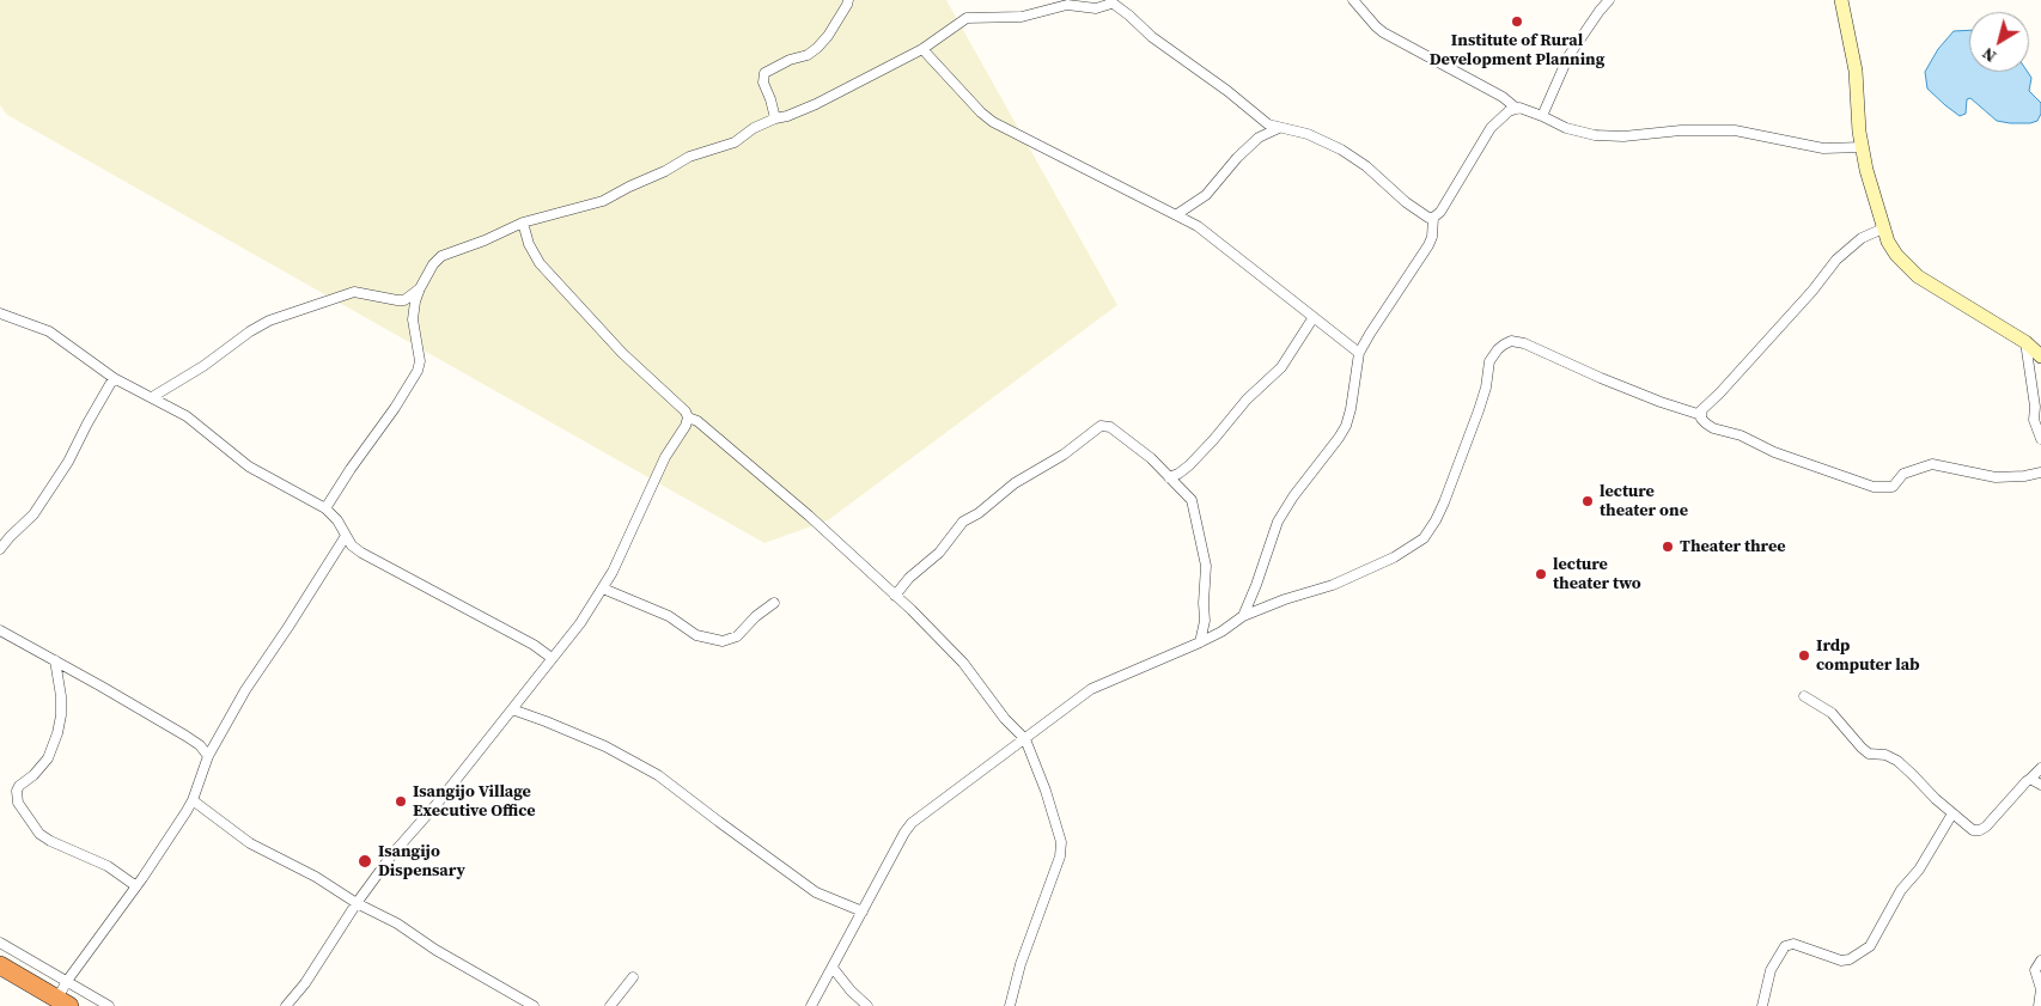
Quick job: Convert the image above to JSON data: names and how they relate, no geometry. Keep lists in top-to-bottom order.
{
  "places": [
    "Institute of Rural Development Planning",
    "lecture theater one",
    "Theater three",
    "lecture theater two",
    "Irdp computer lab",
    "Isangijo Village Executive Office",
    "Isangijo Dispensary"
  ],
  "north": "bottom left"
}
